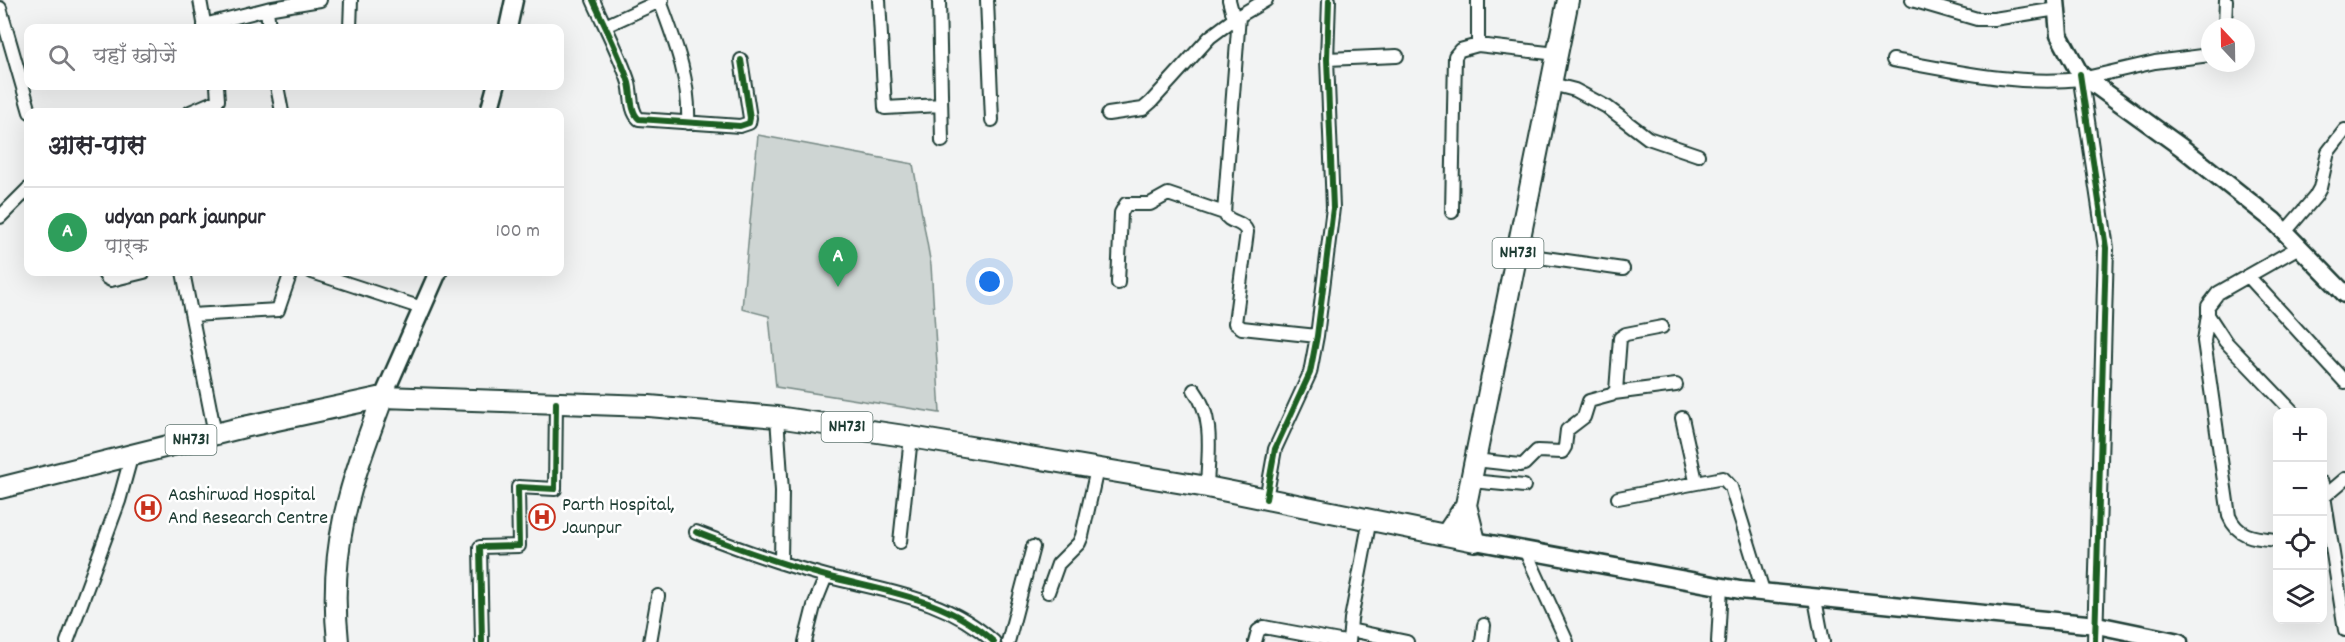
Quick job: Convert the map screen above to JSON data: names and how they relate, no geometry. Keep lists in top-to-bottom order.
{
  "streets": {
    "highway": ["NH731"]
  },
  "places": {
    "hospital": ["Aashirwad Hospital And Research Centre", "Parth Hospital, Jaunpur"]
  },
  "north": "top",
  "page": {
    "search": "यहाँ खोजें",
    "heading": "आस-पास",
    "list": [
      {
        "mark": "A",
        "name": "udyan park jaunpur",
        "note": "पार्क",
        "value": "100 m"
      }
    ],
    "pins": "A",
    "map_buttons": ["+", "−"]
  }
}
